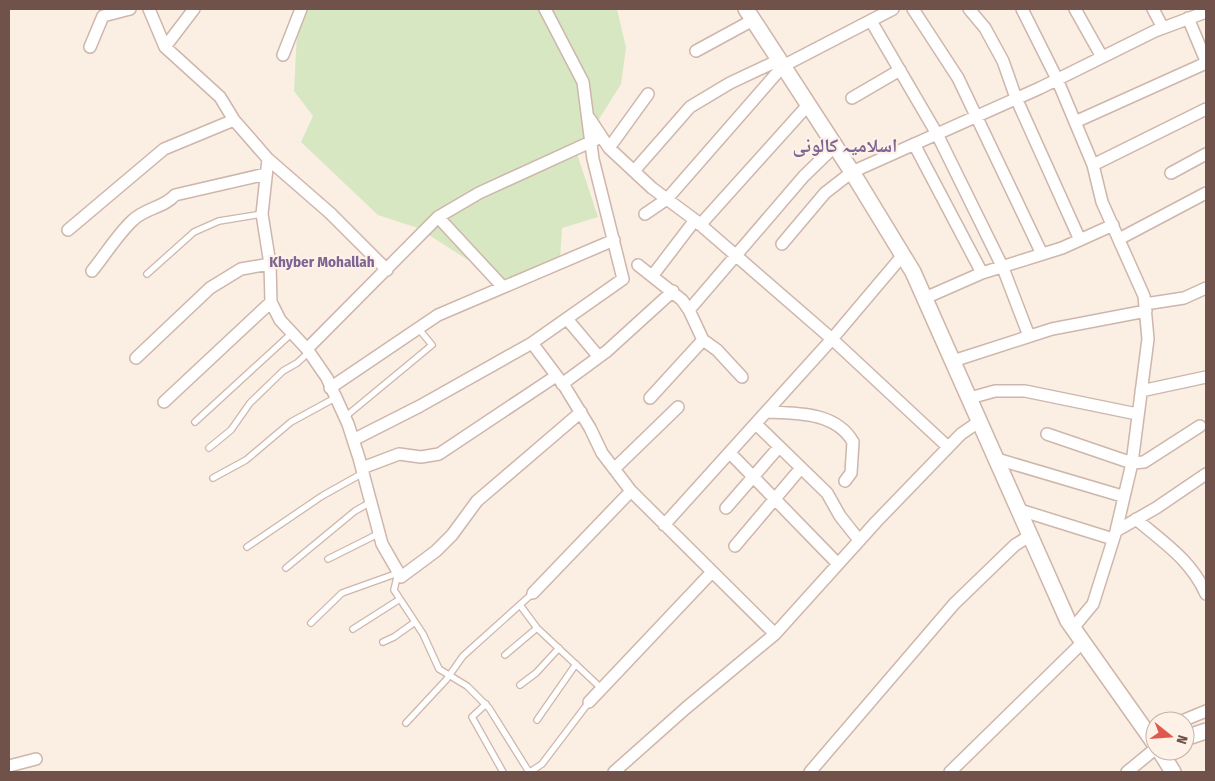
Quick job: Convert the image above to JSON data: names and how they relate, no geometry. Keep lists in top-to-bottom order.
{
  "districts": ["اسلامیہ کالونی", "Khyber Mohallah"],
  "north": "right"
}
